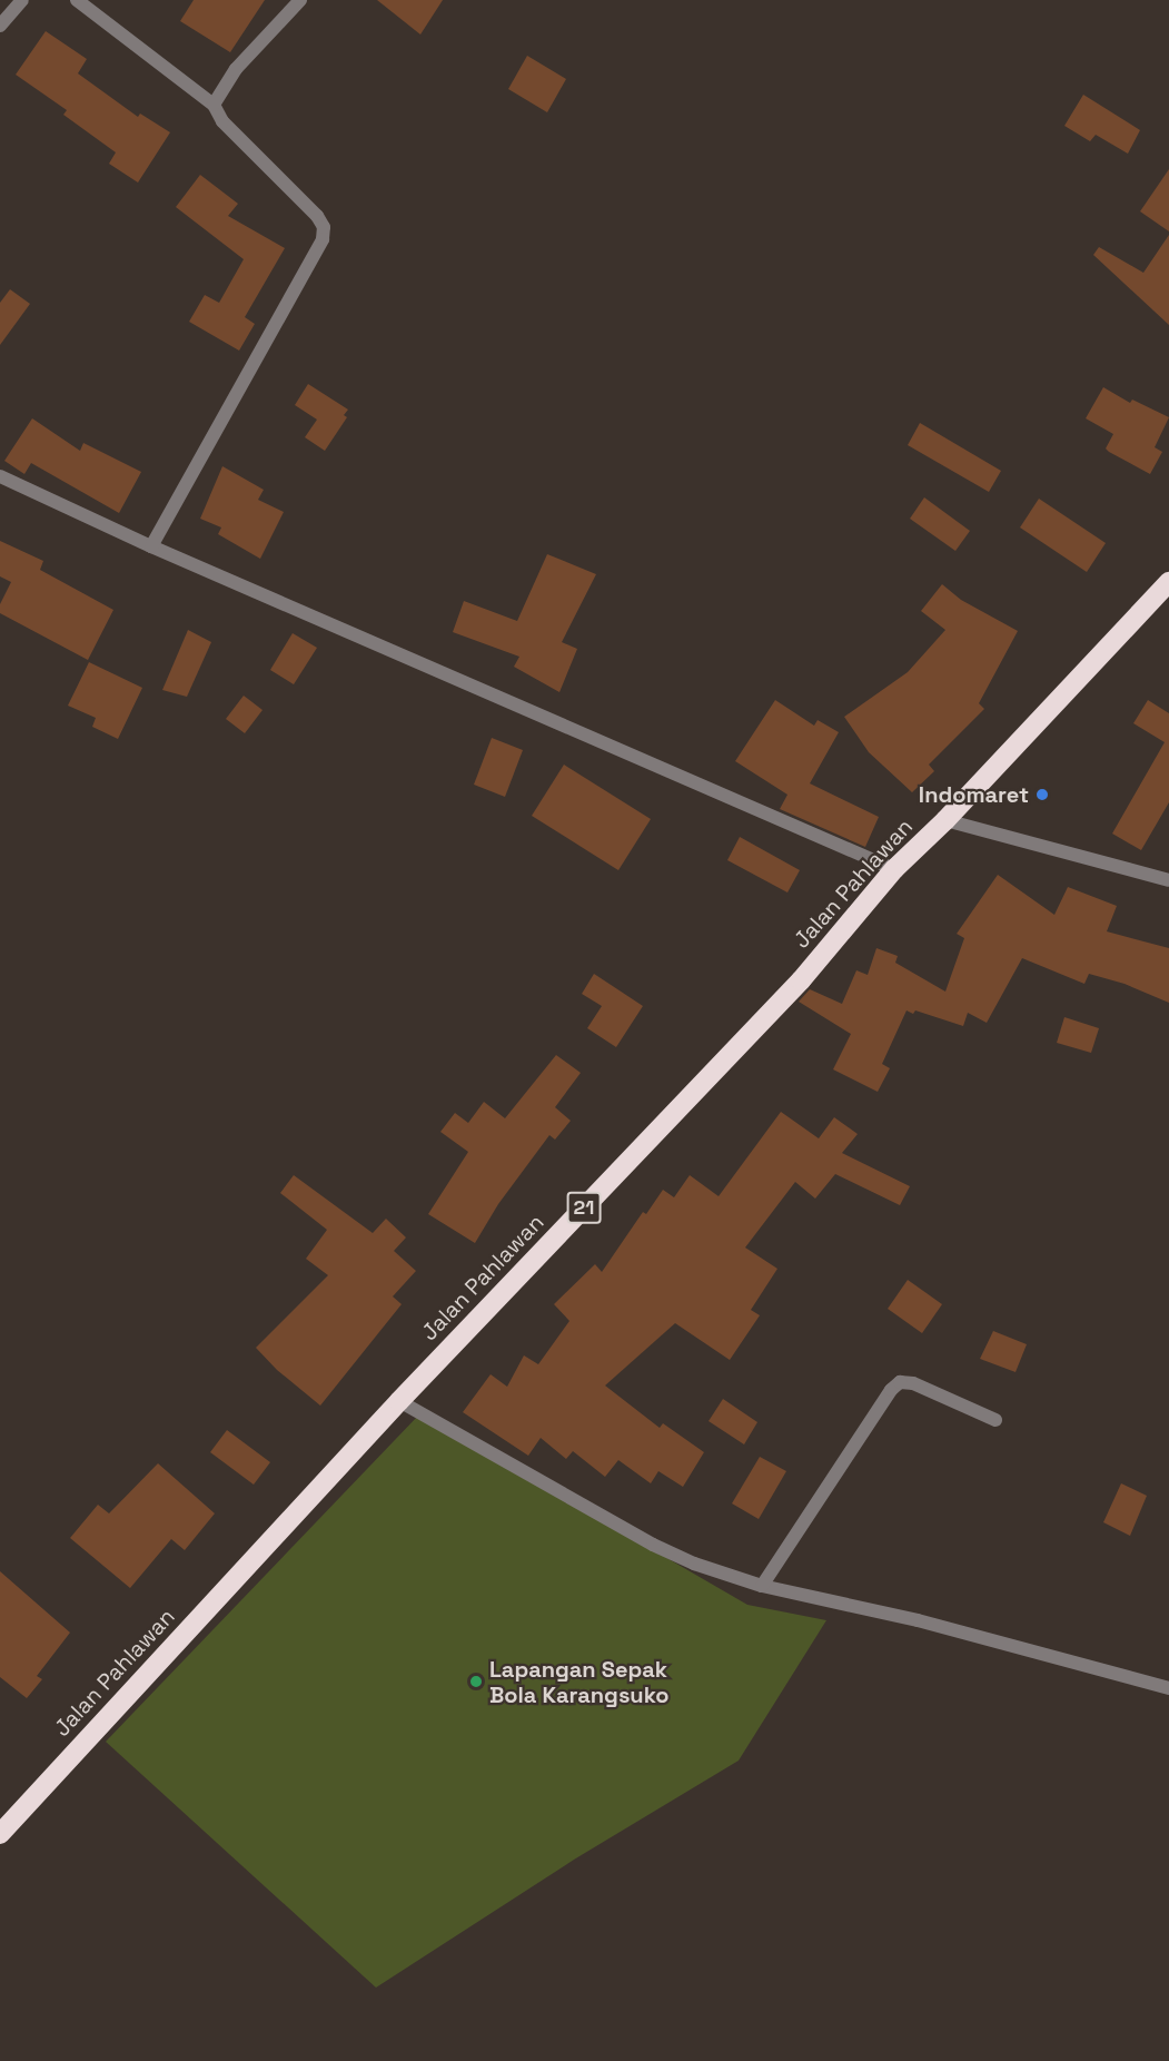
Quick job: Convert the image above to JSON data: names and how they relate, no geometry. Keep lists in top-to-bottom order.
{
  "streets": {
    "highway": ["Jalan Pahlawan", "21"]
  },
  "places": ["Indomaret", "Lapangan Sepak Bola Karangsuko"]
}
